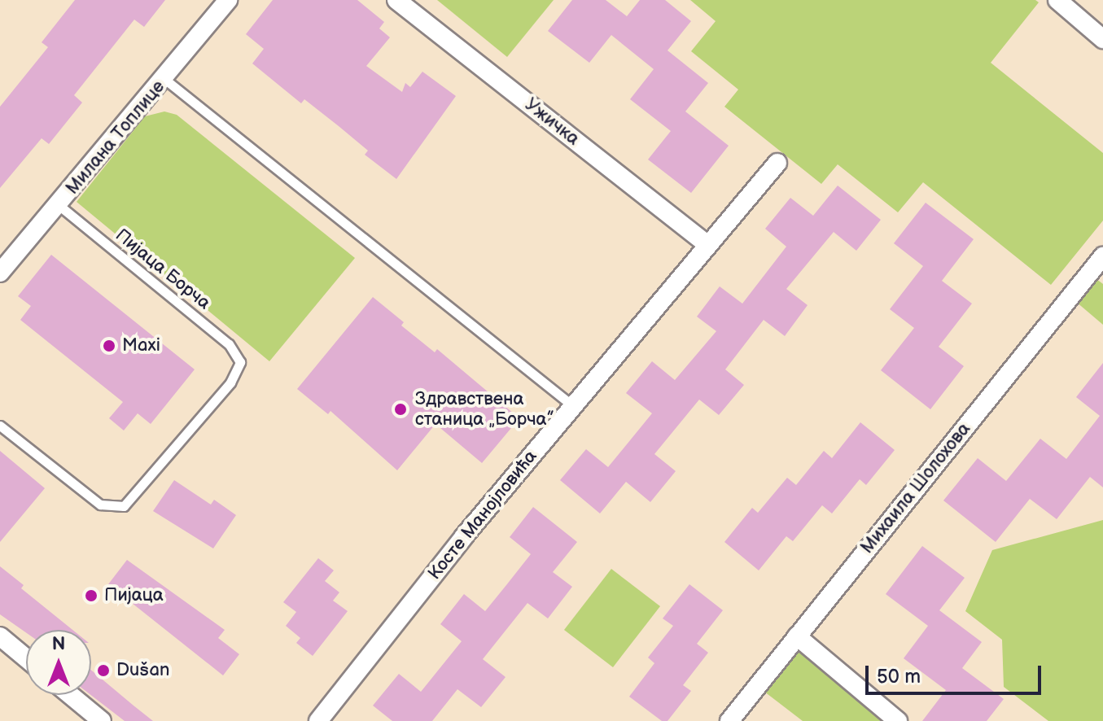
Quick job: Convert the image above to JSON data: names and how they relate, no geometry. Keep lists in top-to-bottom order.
{
  "streets": {
    "street": [
      "Ужичка",
      "Милана Топлице",
      "Михаила Шолохова",
      "Косте Манојловића"
    ],
    "lane": ["Пијаца Борча"]
  },
  "crossings": [
    ["Ужичка", "Косте Манојловића"],
    ["Милана Топлице", "Пијаца Борча"]
  ],
  "places": [
    "Maxi",
    "Здравствена станица „Борча”",
    "Пијаца",
    "Dušan"
  ],
  "scale_bar": "50 m",
  "north": "top"
}
